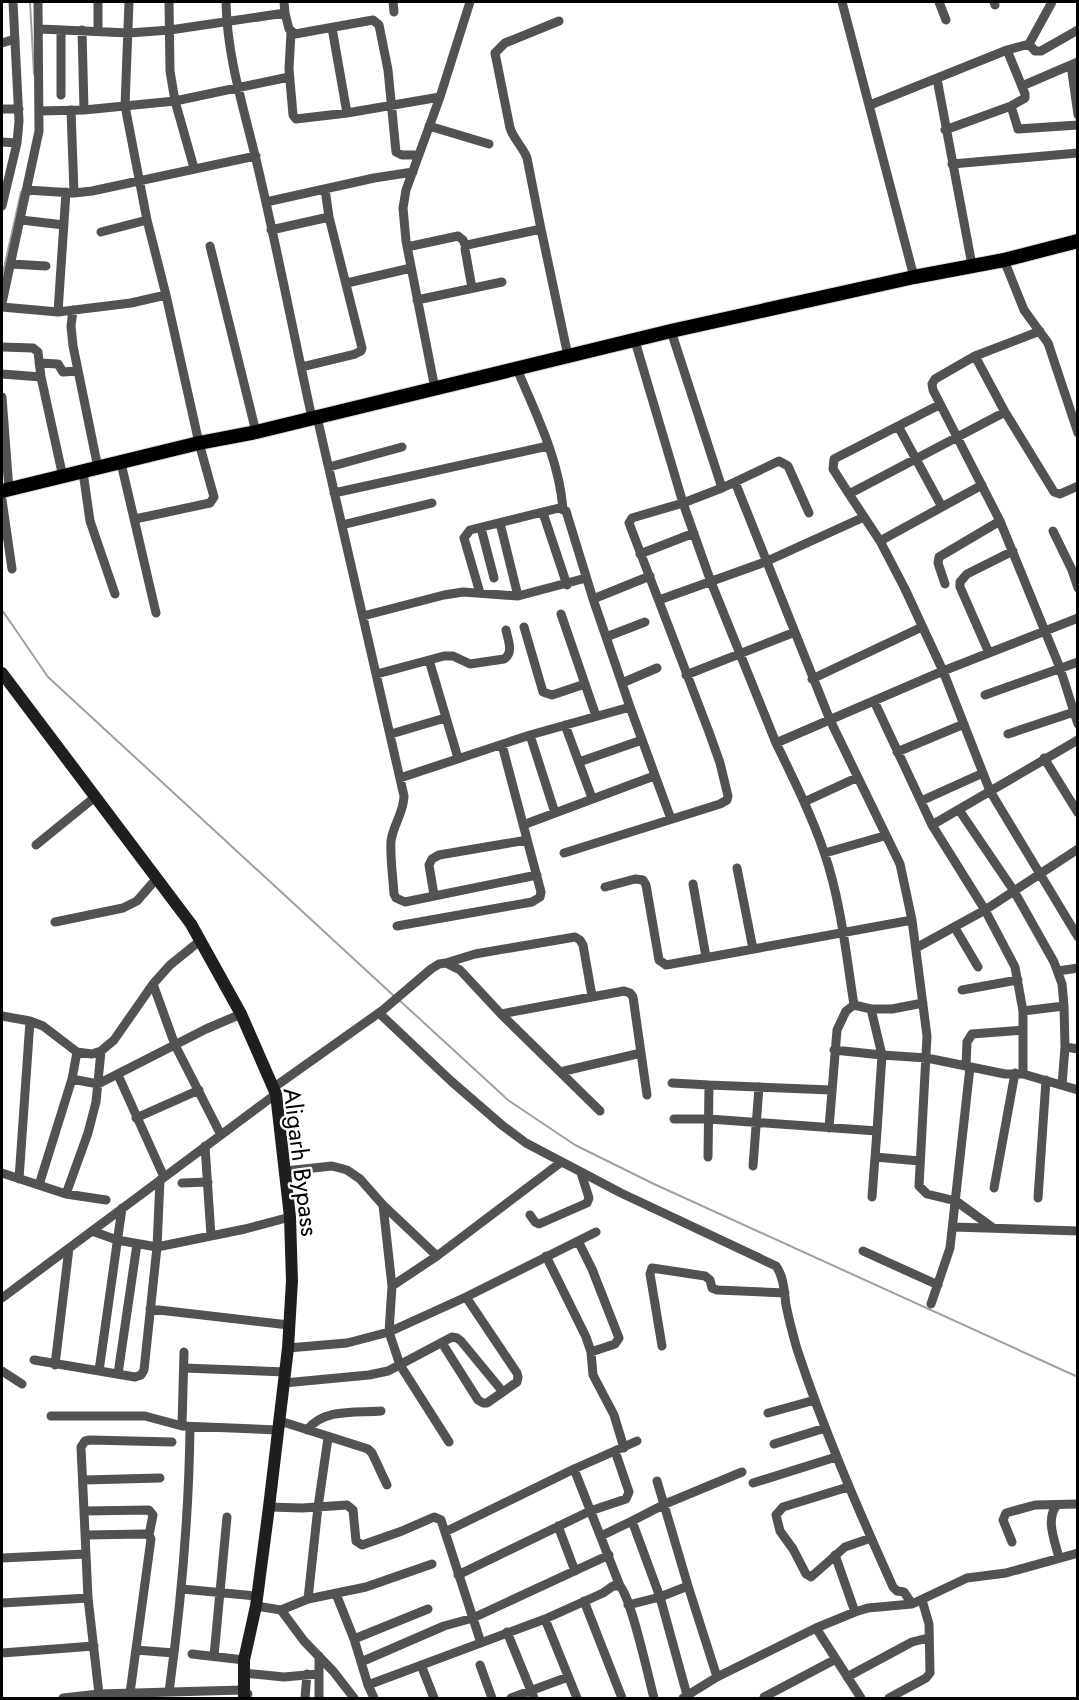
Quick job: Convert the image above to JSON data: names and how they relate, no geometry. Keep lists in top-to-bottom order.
{
  "streets": {
    "main road": ["Aligarh Bypass"]
  }
}
